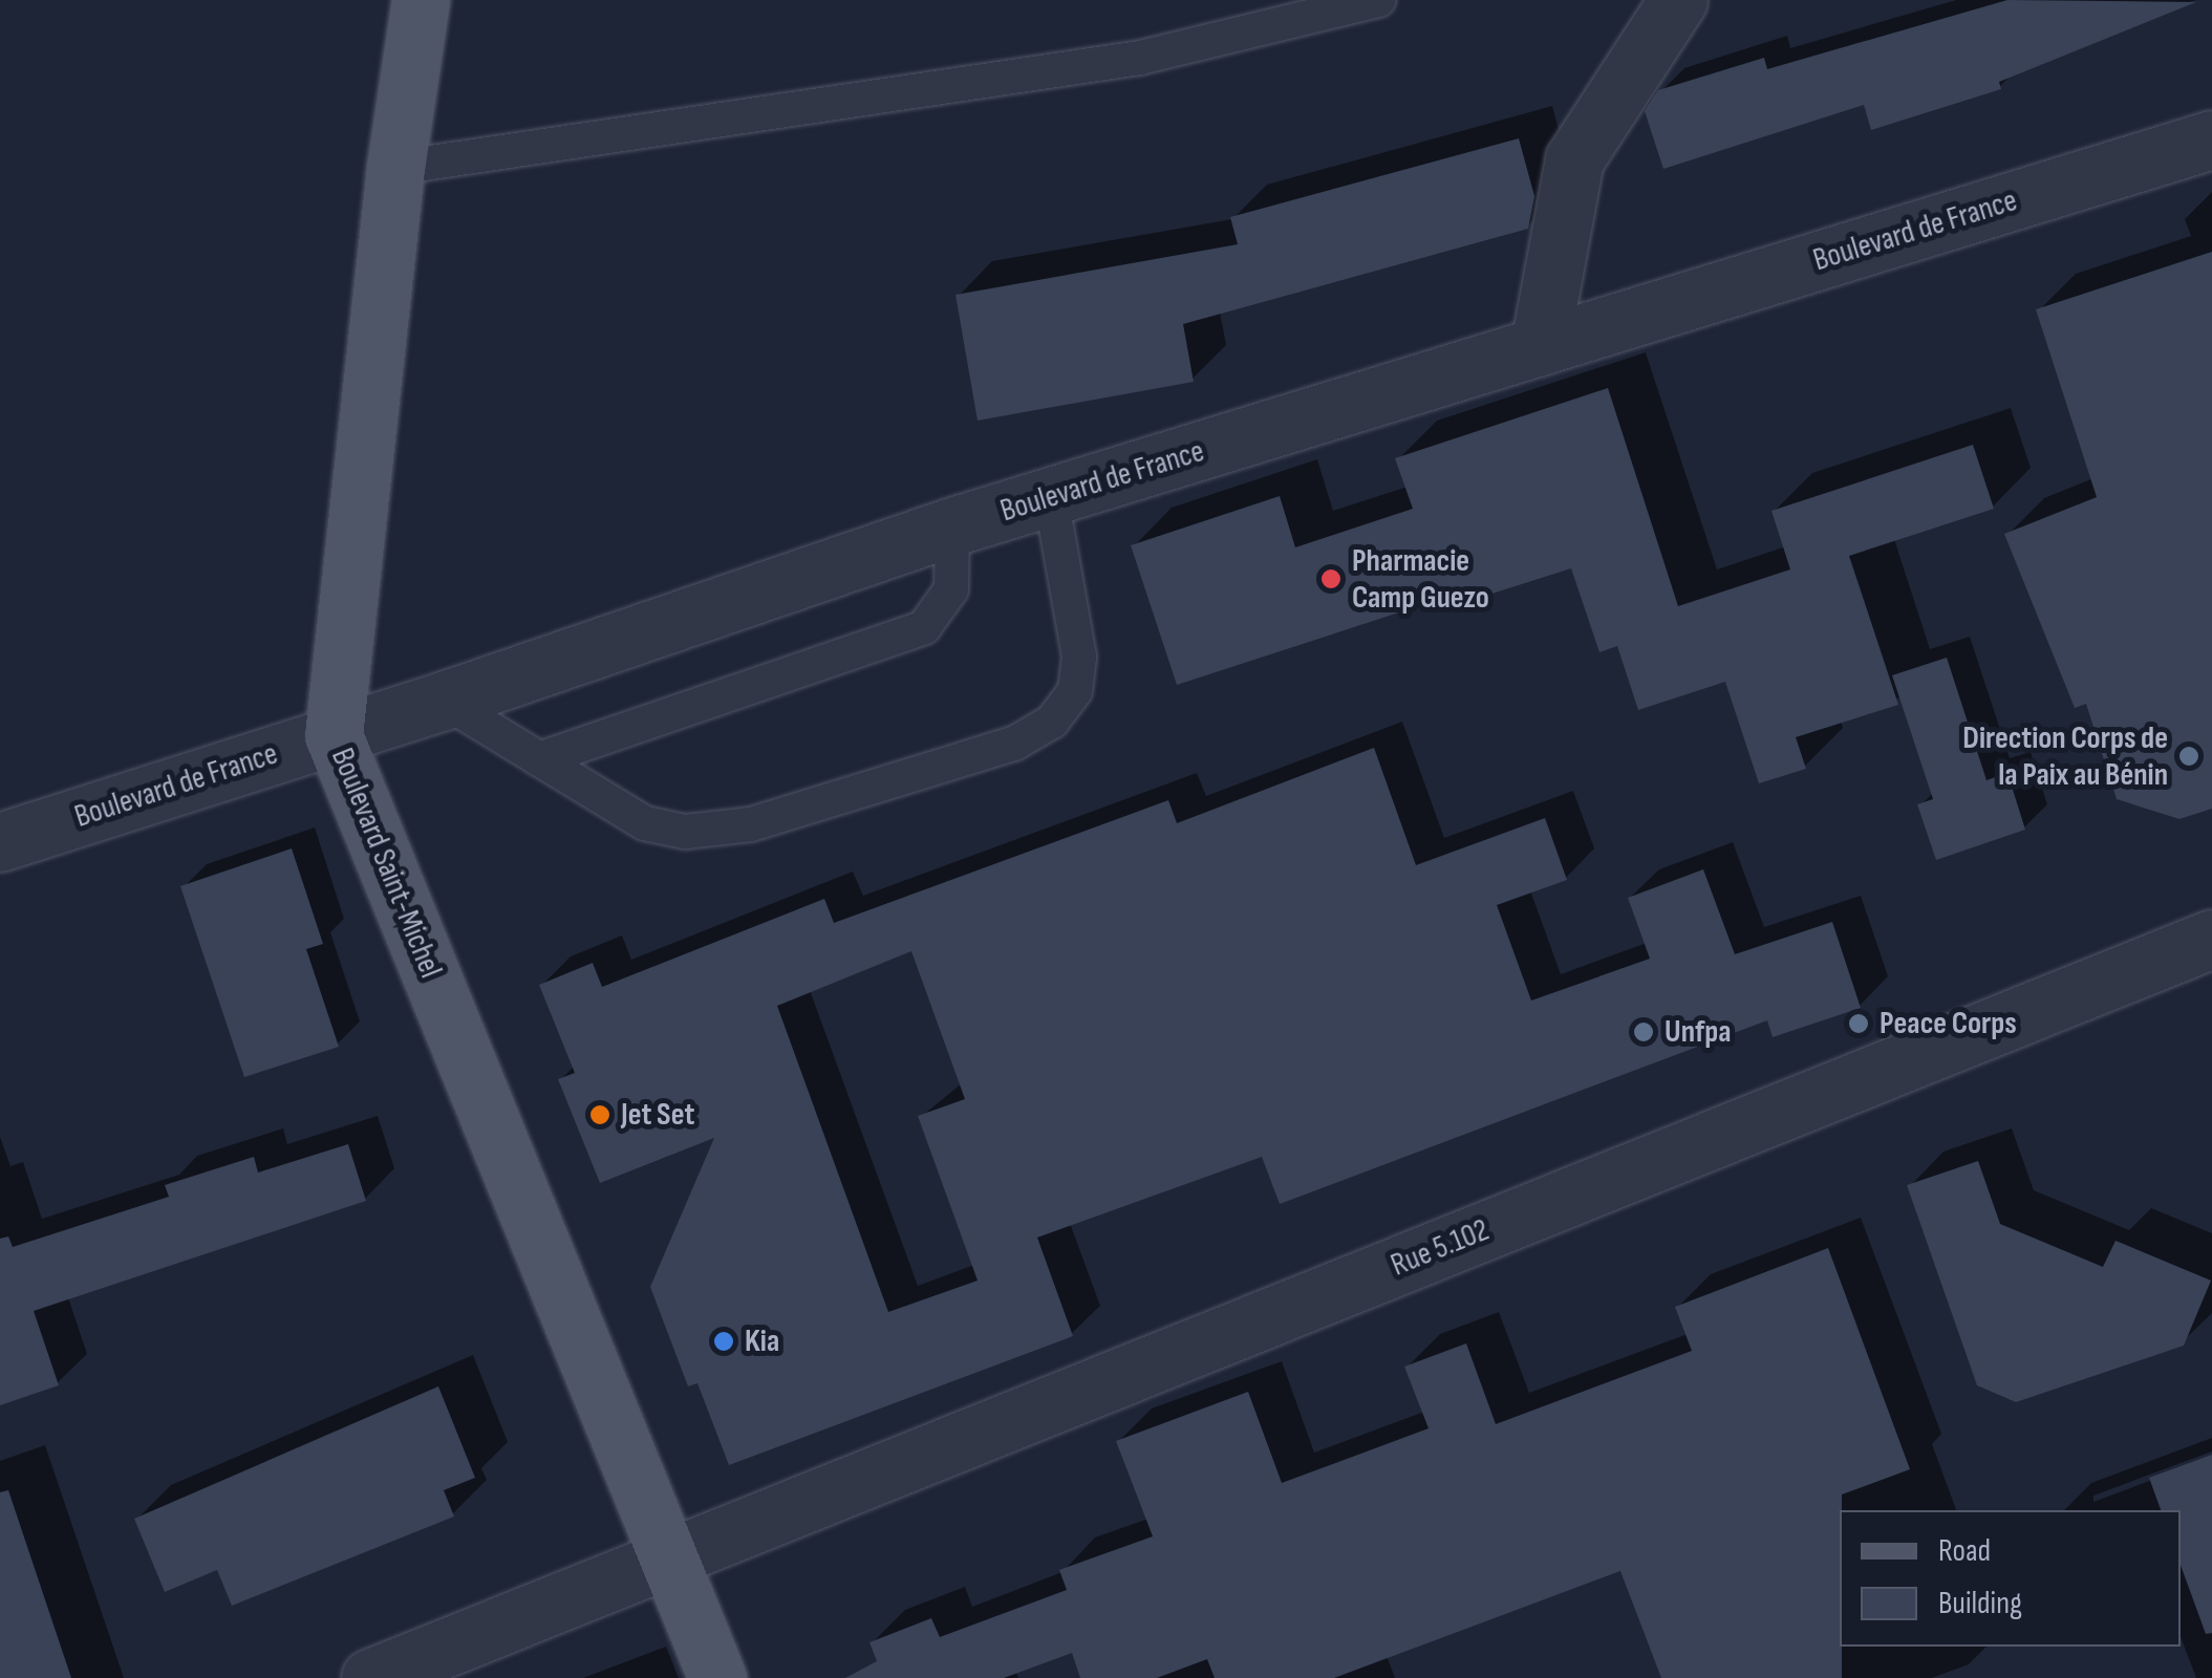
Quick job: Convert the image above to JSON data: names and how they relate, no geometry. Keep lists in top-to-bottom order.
{
  "streets": {
    "main road": ["Boulevard Saint-Michel"],
    "street": ["Boulevard de France", "Rue 5.102"]
  },
  "crossings": [
    ["Boulevard de France", "Boulevard Saint-Michel"],
    ["Boulevard Saint-Michel", "Rue 5.102"]
  ],
  "places": [
    "Pharmacie Camp Guezo",
    "Direction Corps de la Paix au Bénin",
    "Peace Corps",
    "Unfpa",
    "Jet Set",
    "Kia"
  ],
  "legend": ["Road", "Building"]
}
